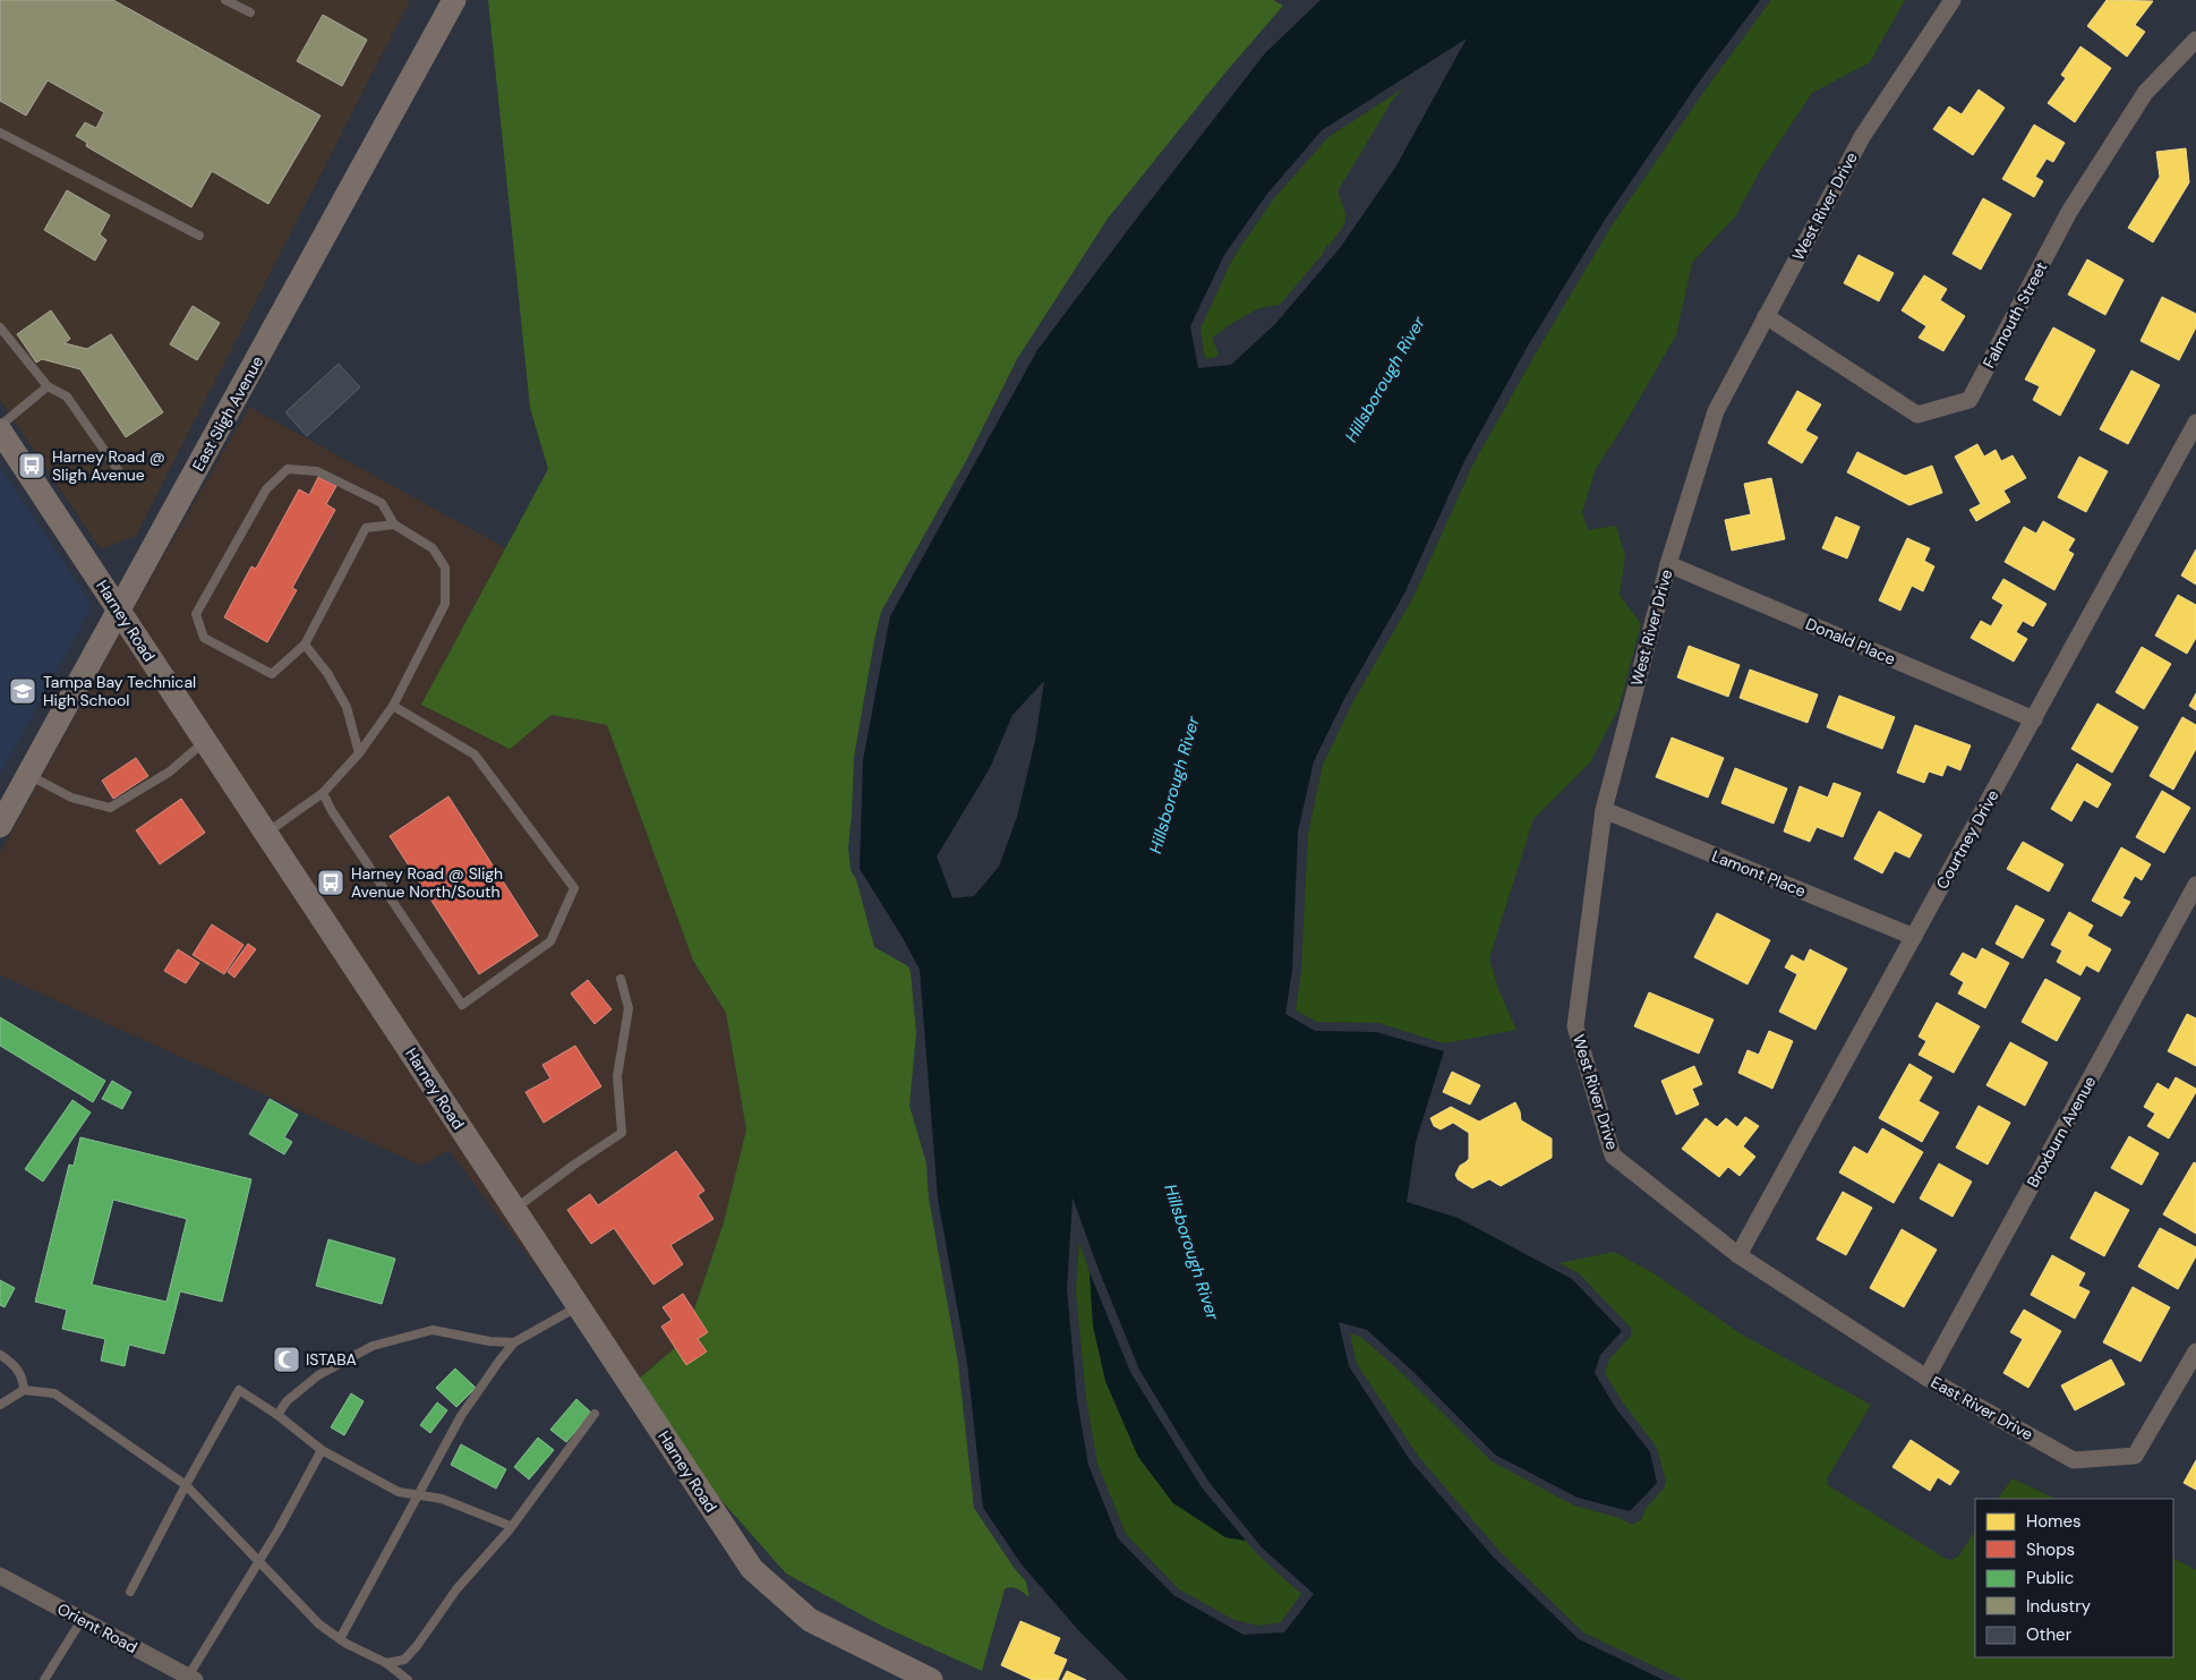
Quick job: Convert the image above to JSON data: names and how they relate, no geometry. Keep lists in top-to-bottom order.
{
  "streets": {
    "street": [
      "West River Drive",
      "Falmouth Street",
      "East Sligh Avenue",
      "Harney Road",
      "Donald Place",
      "Courtney Drive",
      "Lamont Place",
      "Broxburn Avenue",
      "East River Drive",
      "Orient Road"
    ]
  },
  "crossings": [
    ["West River Drive", "Falmouth Street"],
    ["West River Drive", "Donald Place"],
    ["West River Drive", "Courtney Drive"],
    ["West River Drive", "Lamont Place"],
    ["West River Drive", "East River Drive"],
    ["East Sligh Avenue", "Harney Road"],
    ["Donald Place", "Courtney Drive"],
    ["Courtney Drive", "Lamont Place"],
    ["Courtney Drive", "East River Drive"],
    ["Broxburn Avenue", "East River Drive"]
  ],
  "water": ["Hillsborough River"],
  "places": {
    "bus stop": ["Harney Road @ Sligh Avenue", "Harney Road @ Sligh Avenue North/South"],
    "school or university": ["Tampa Bay Technical High School"],
    "mosque": ["ISTABA"]
  },
  "legend": [
    "Homes",
    "Shops",
    "Public",
    "Industry",
    "Other"
  ]
}
